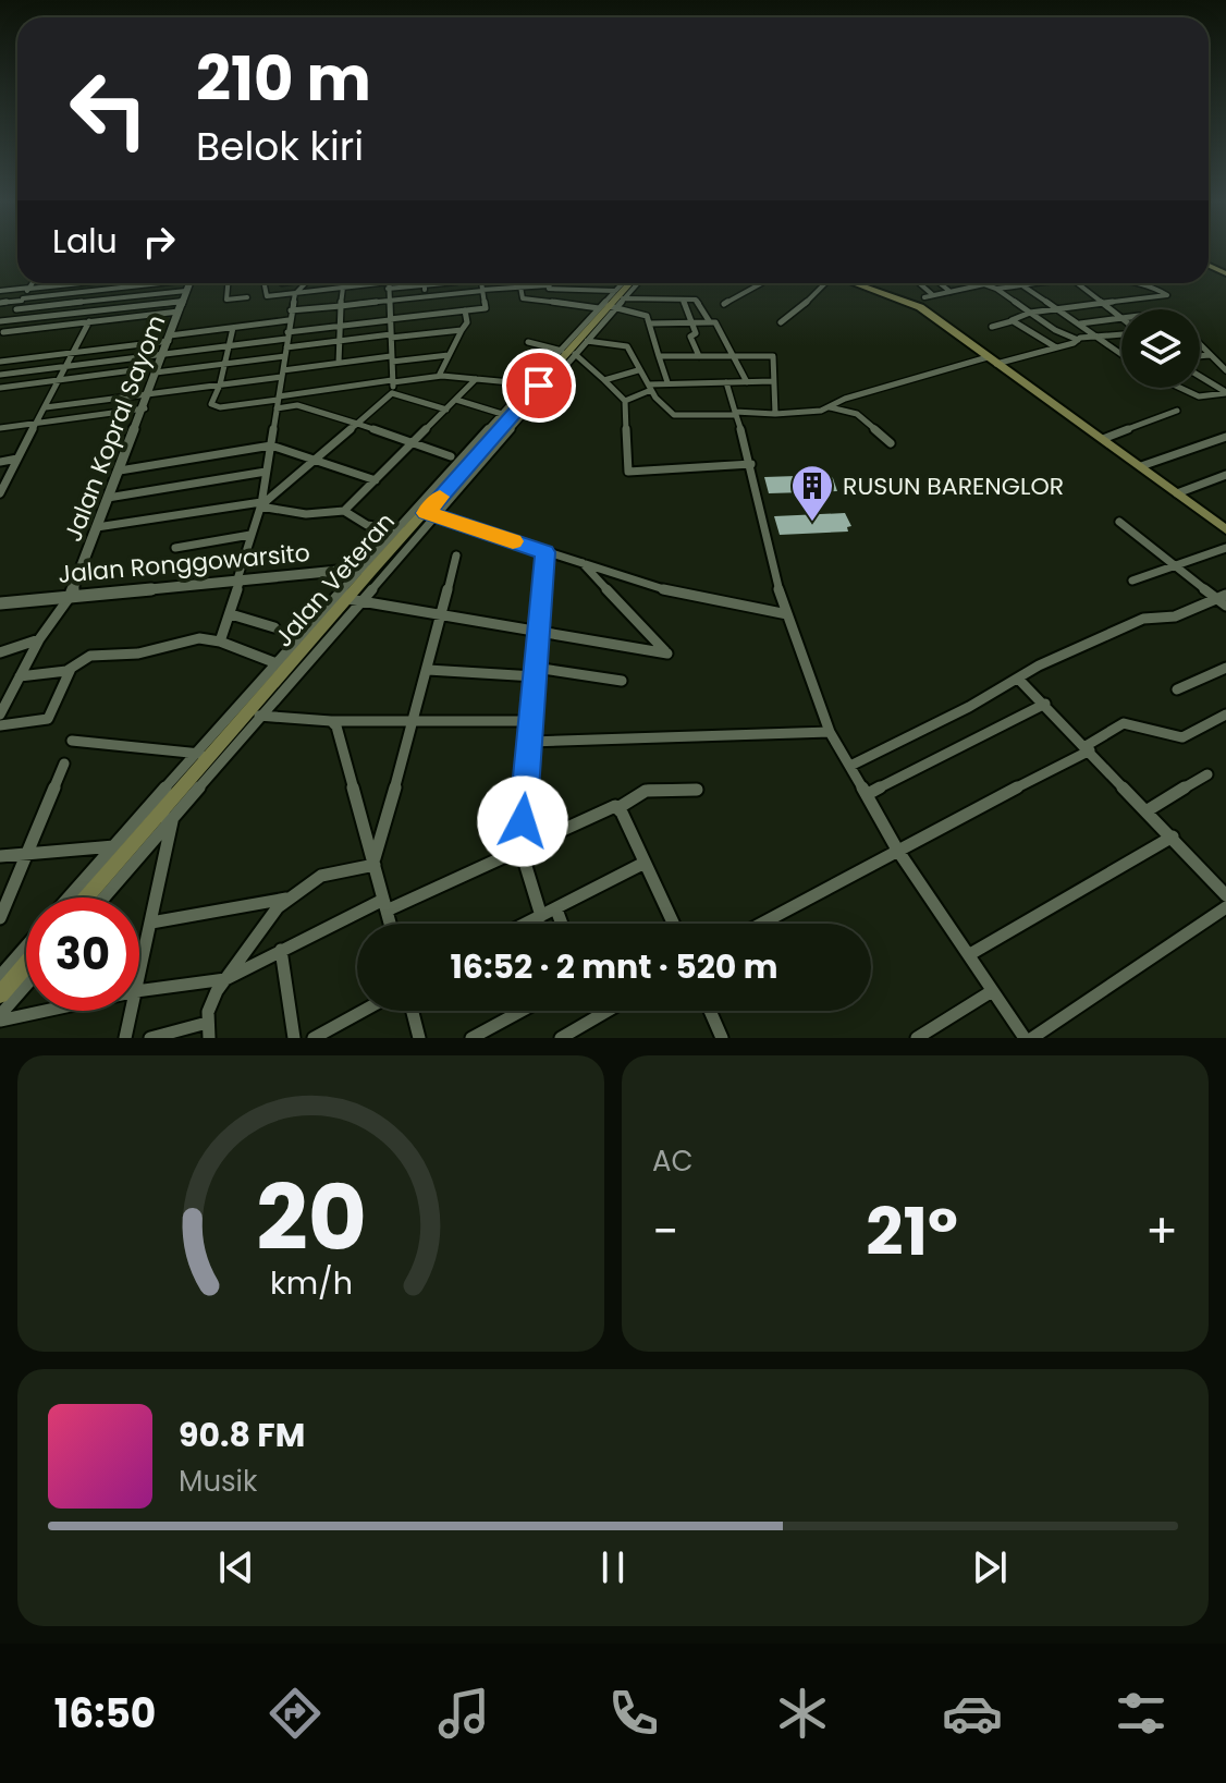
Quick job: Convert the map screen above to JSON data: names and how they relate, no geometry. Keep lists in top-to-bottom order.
{
  "streets": {
    "main road": ["Jalan Veteran"],
    "street": ["Jalan Kopral Sayom", "Jalan Ronggowarsito"]
  },
  "crossings": [
    ["Jalan Kopral Sayom", "Jalan Ronggowarsito"],
    ["Jalan Ronggowarsito", "Jalan Veteran"]
  ],
  "places": {
    "building": ["RUSUN BARENGLOR"]
  },
  "page": {
    "turn": ["210 m", "Belok kiri"],
    "then": "Lalu",
    "limit": "30",
    "trip": "16:52 · 2 mnt · 520 m",
    "tile": "AC",
    "heat": ["−", "21°", "+"],
    "song": ["90.8 FM", "Musik"],
    "tabs": "16:50",
    "gauge": ["20", "km/h"]
  }
}
